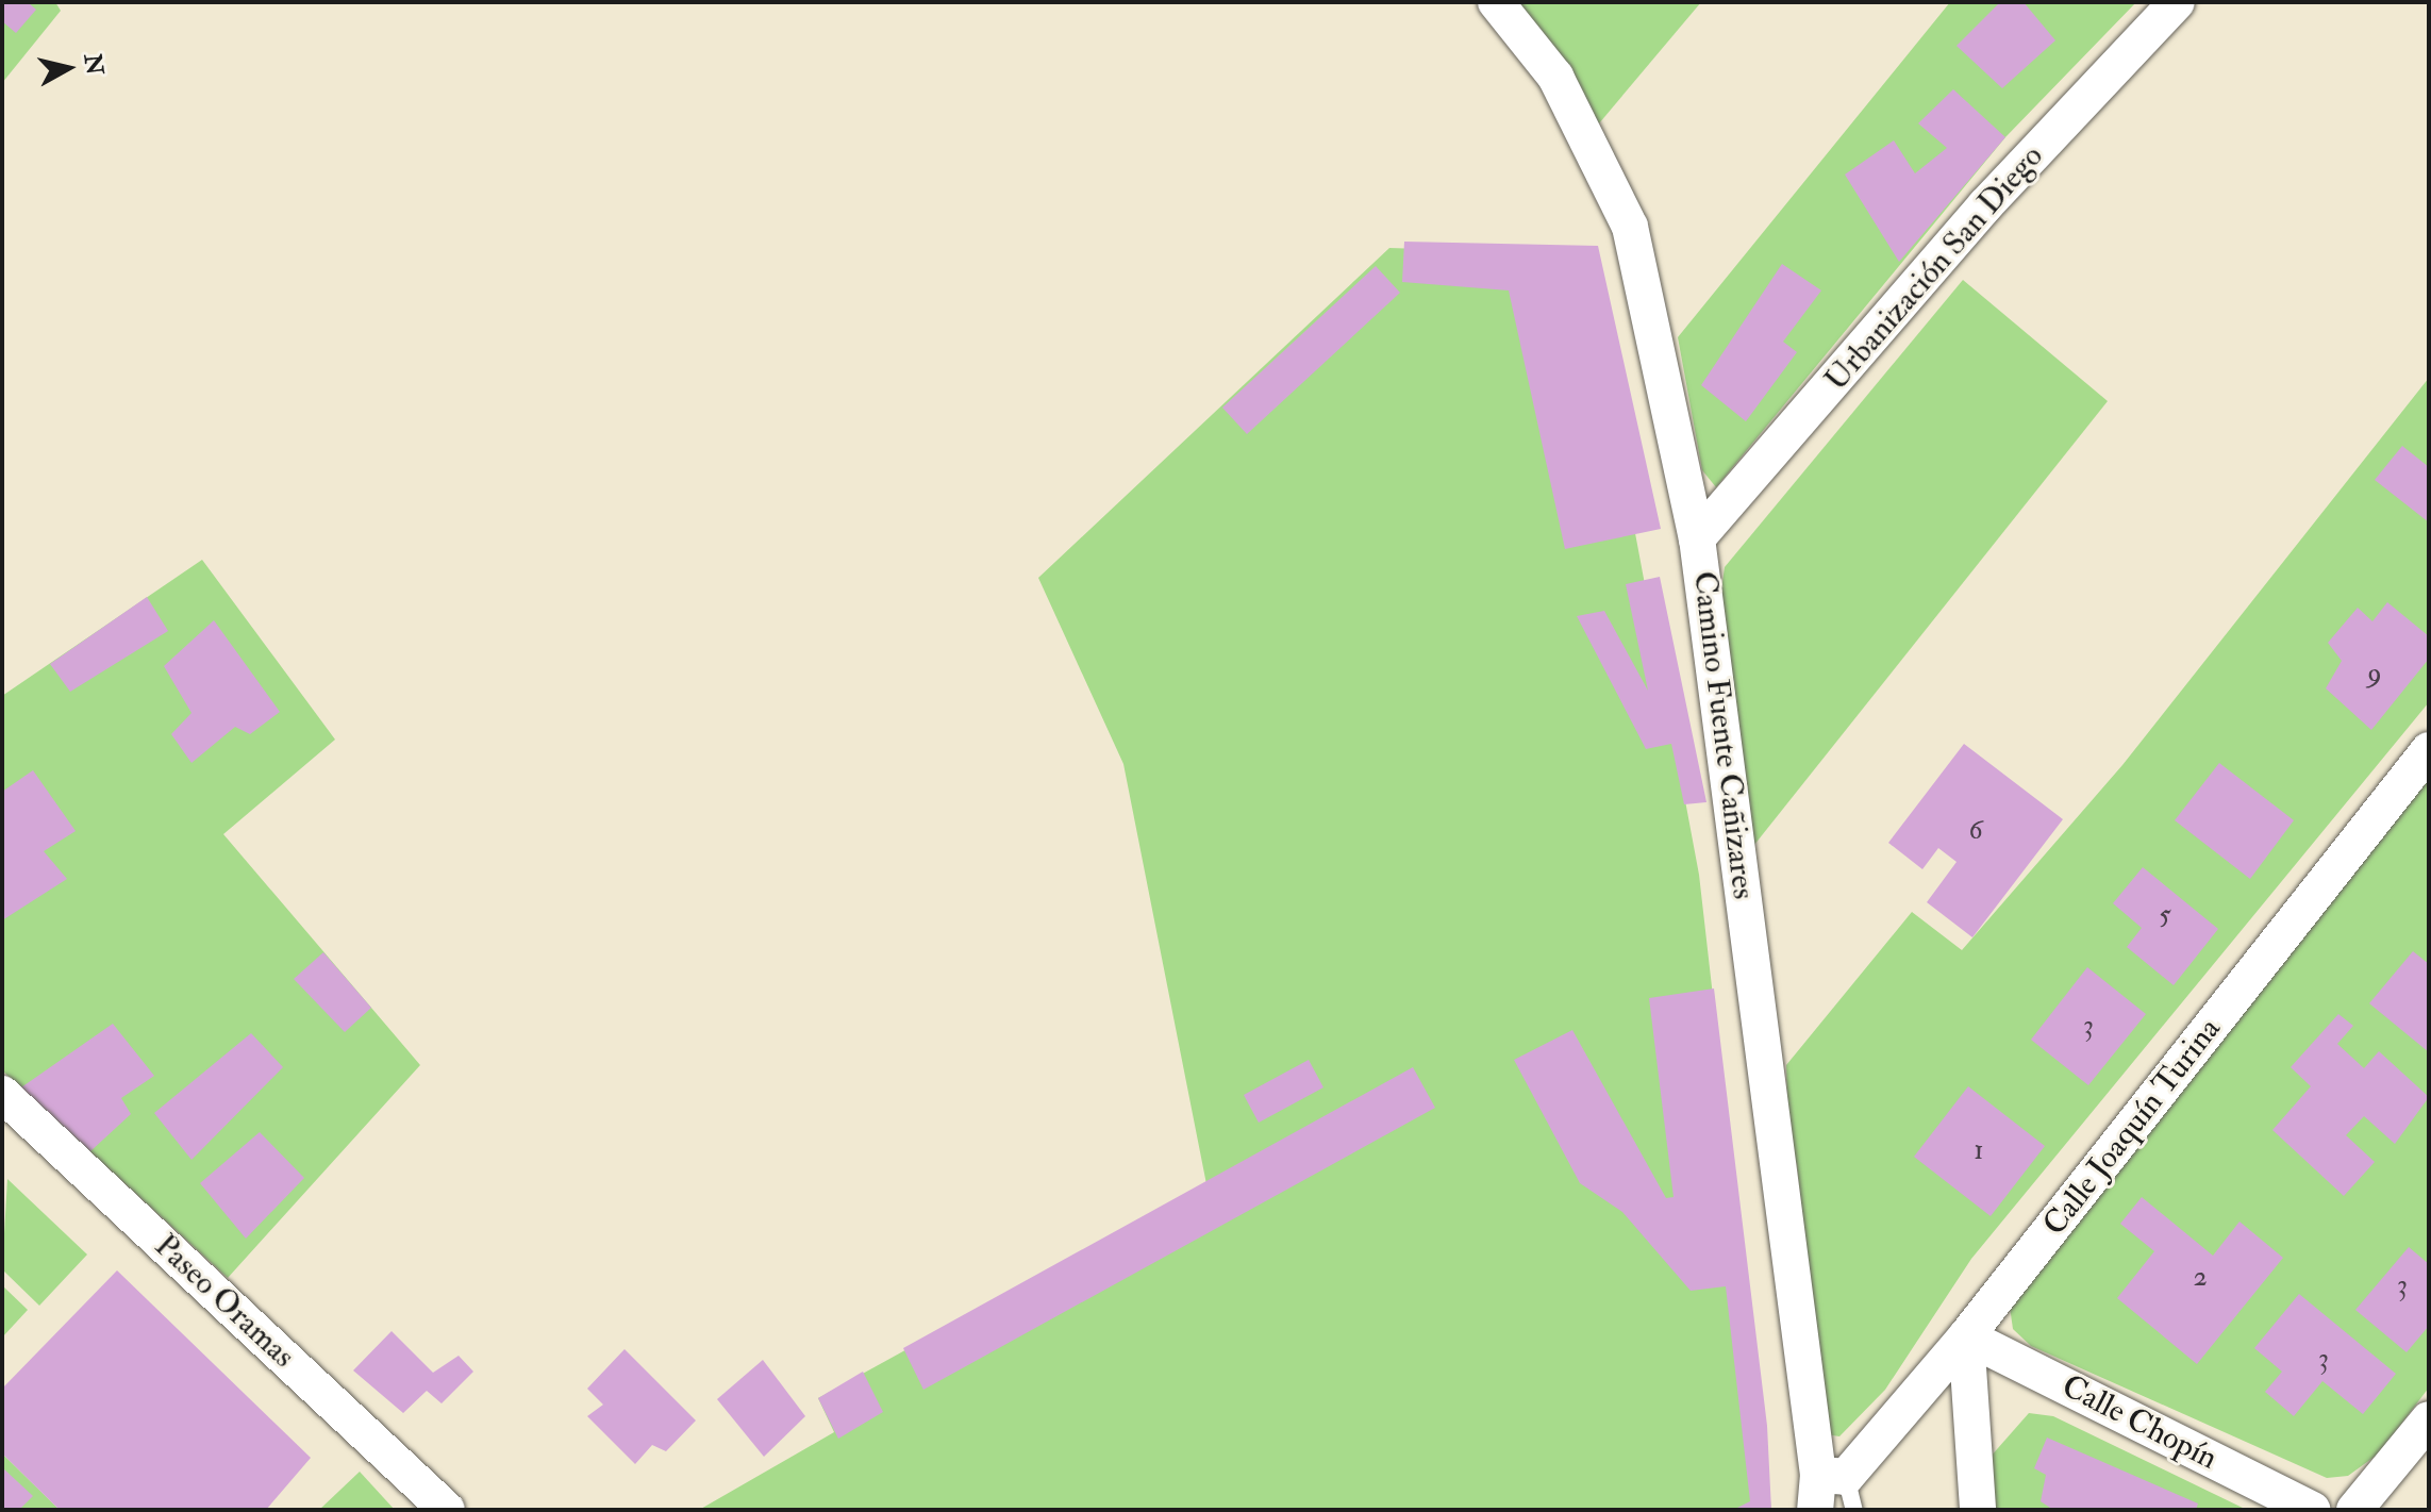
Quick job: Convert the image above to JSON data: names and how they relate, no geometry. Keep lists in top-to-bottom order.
{
  "streets": {
    "street": [
      "Urbanización San Diego",
      "Camino Fuente Cañizares",
      "Calle Joaquín Turina",
      "Paseo Oramas",
      "Calle Chopín"
    ]
  },
  "crossings": [
    ["Urbanización San Diego", "Camino Fuente Cañizares"],
    ["Camino Fuente Cañizares", "Calle Joaquín Turina"],
    ["Calle Joaquín Turina", "Calle Chopín"]
  ],
  "house_numbers": [
    "9",
    "6",
    "5",
    "3",
    "1",
    "2",
    "3",
    "3"
  ],
  "north": "right"
}
